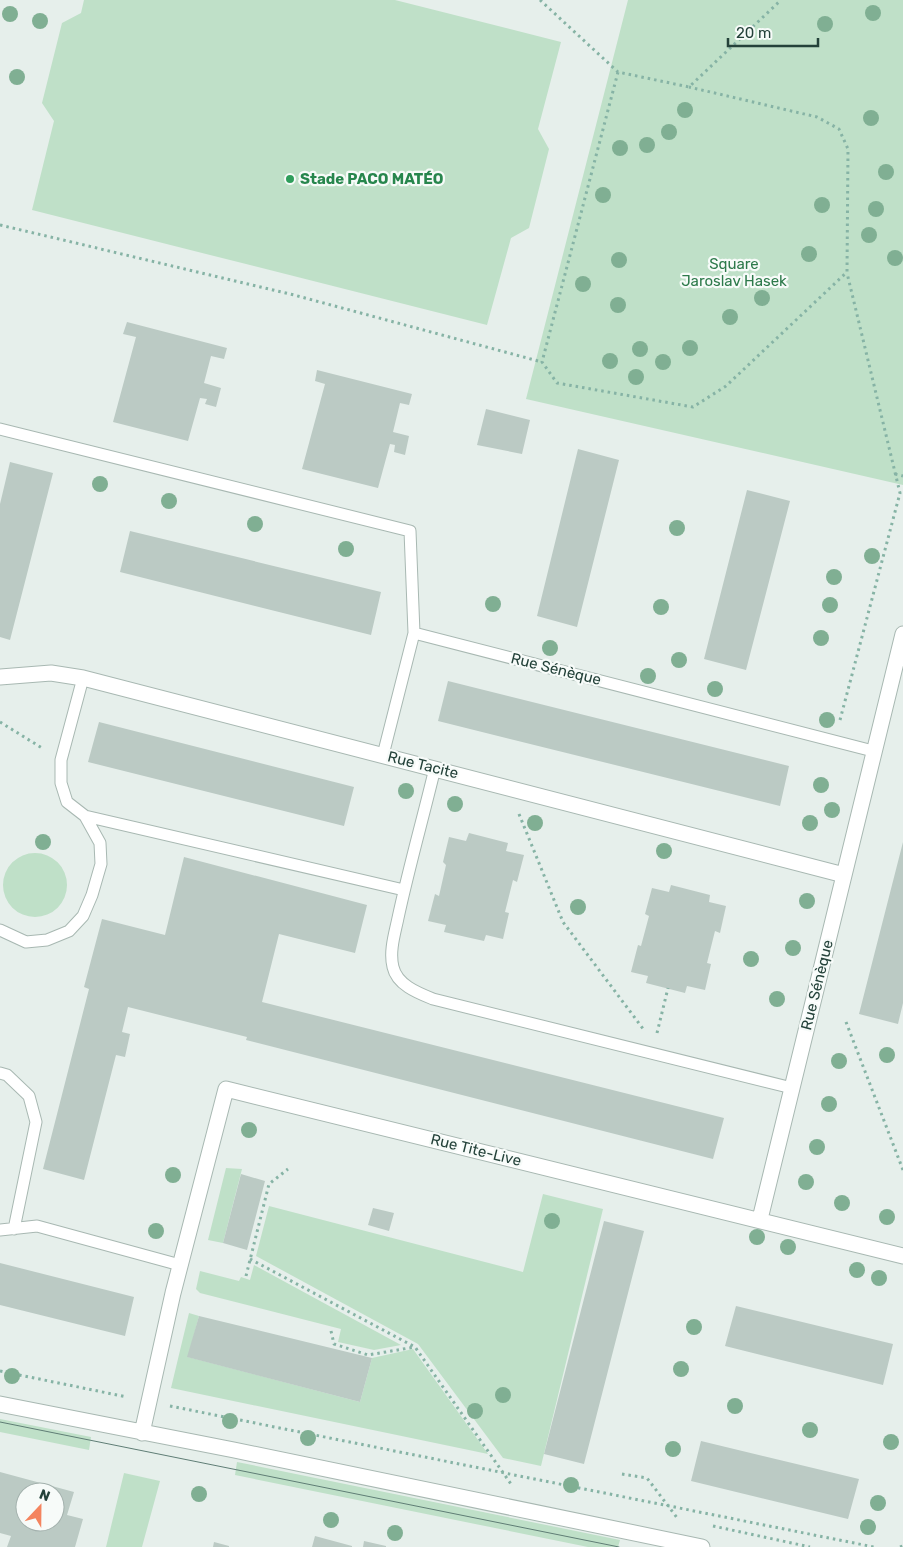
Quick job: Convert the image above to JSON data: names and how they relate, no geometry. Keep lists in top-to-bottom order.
{
  "streets": {
    "street": ["Rue Sénèque", "Rue Tacite", "Rue Tite-Live"]
  },
  "crossings": [
    ["Rue Sénèque", "Rue Tacite"],
    ["Rue Sénèque", "Rue Tite-Live"]
  ],
  "parks": ["Square Jaroslav Hasek"],
  "places": ["Stade PACO MATÉO"],
  "scale_bar": "20 m",
  "north": "top"
}
